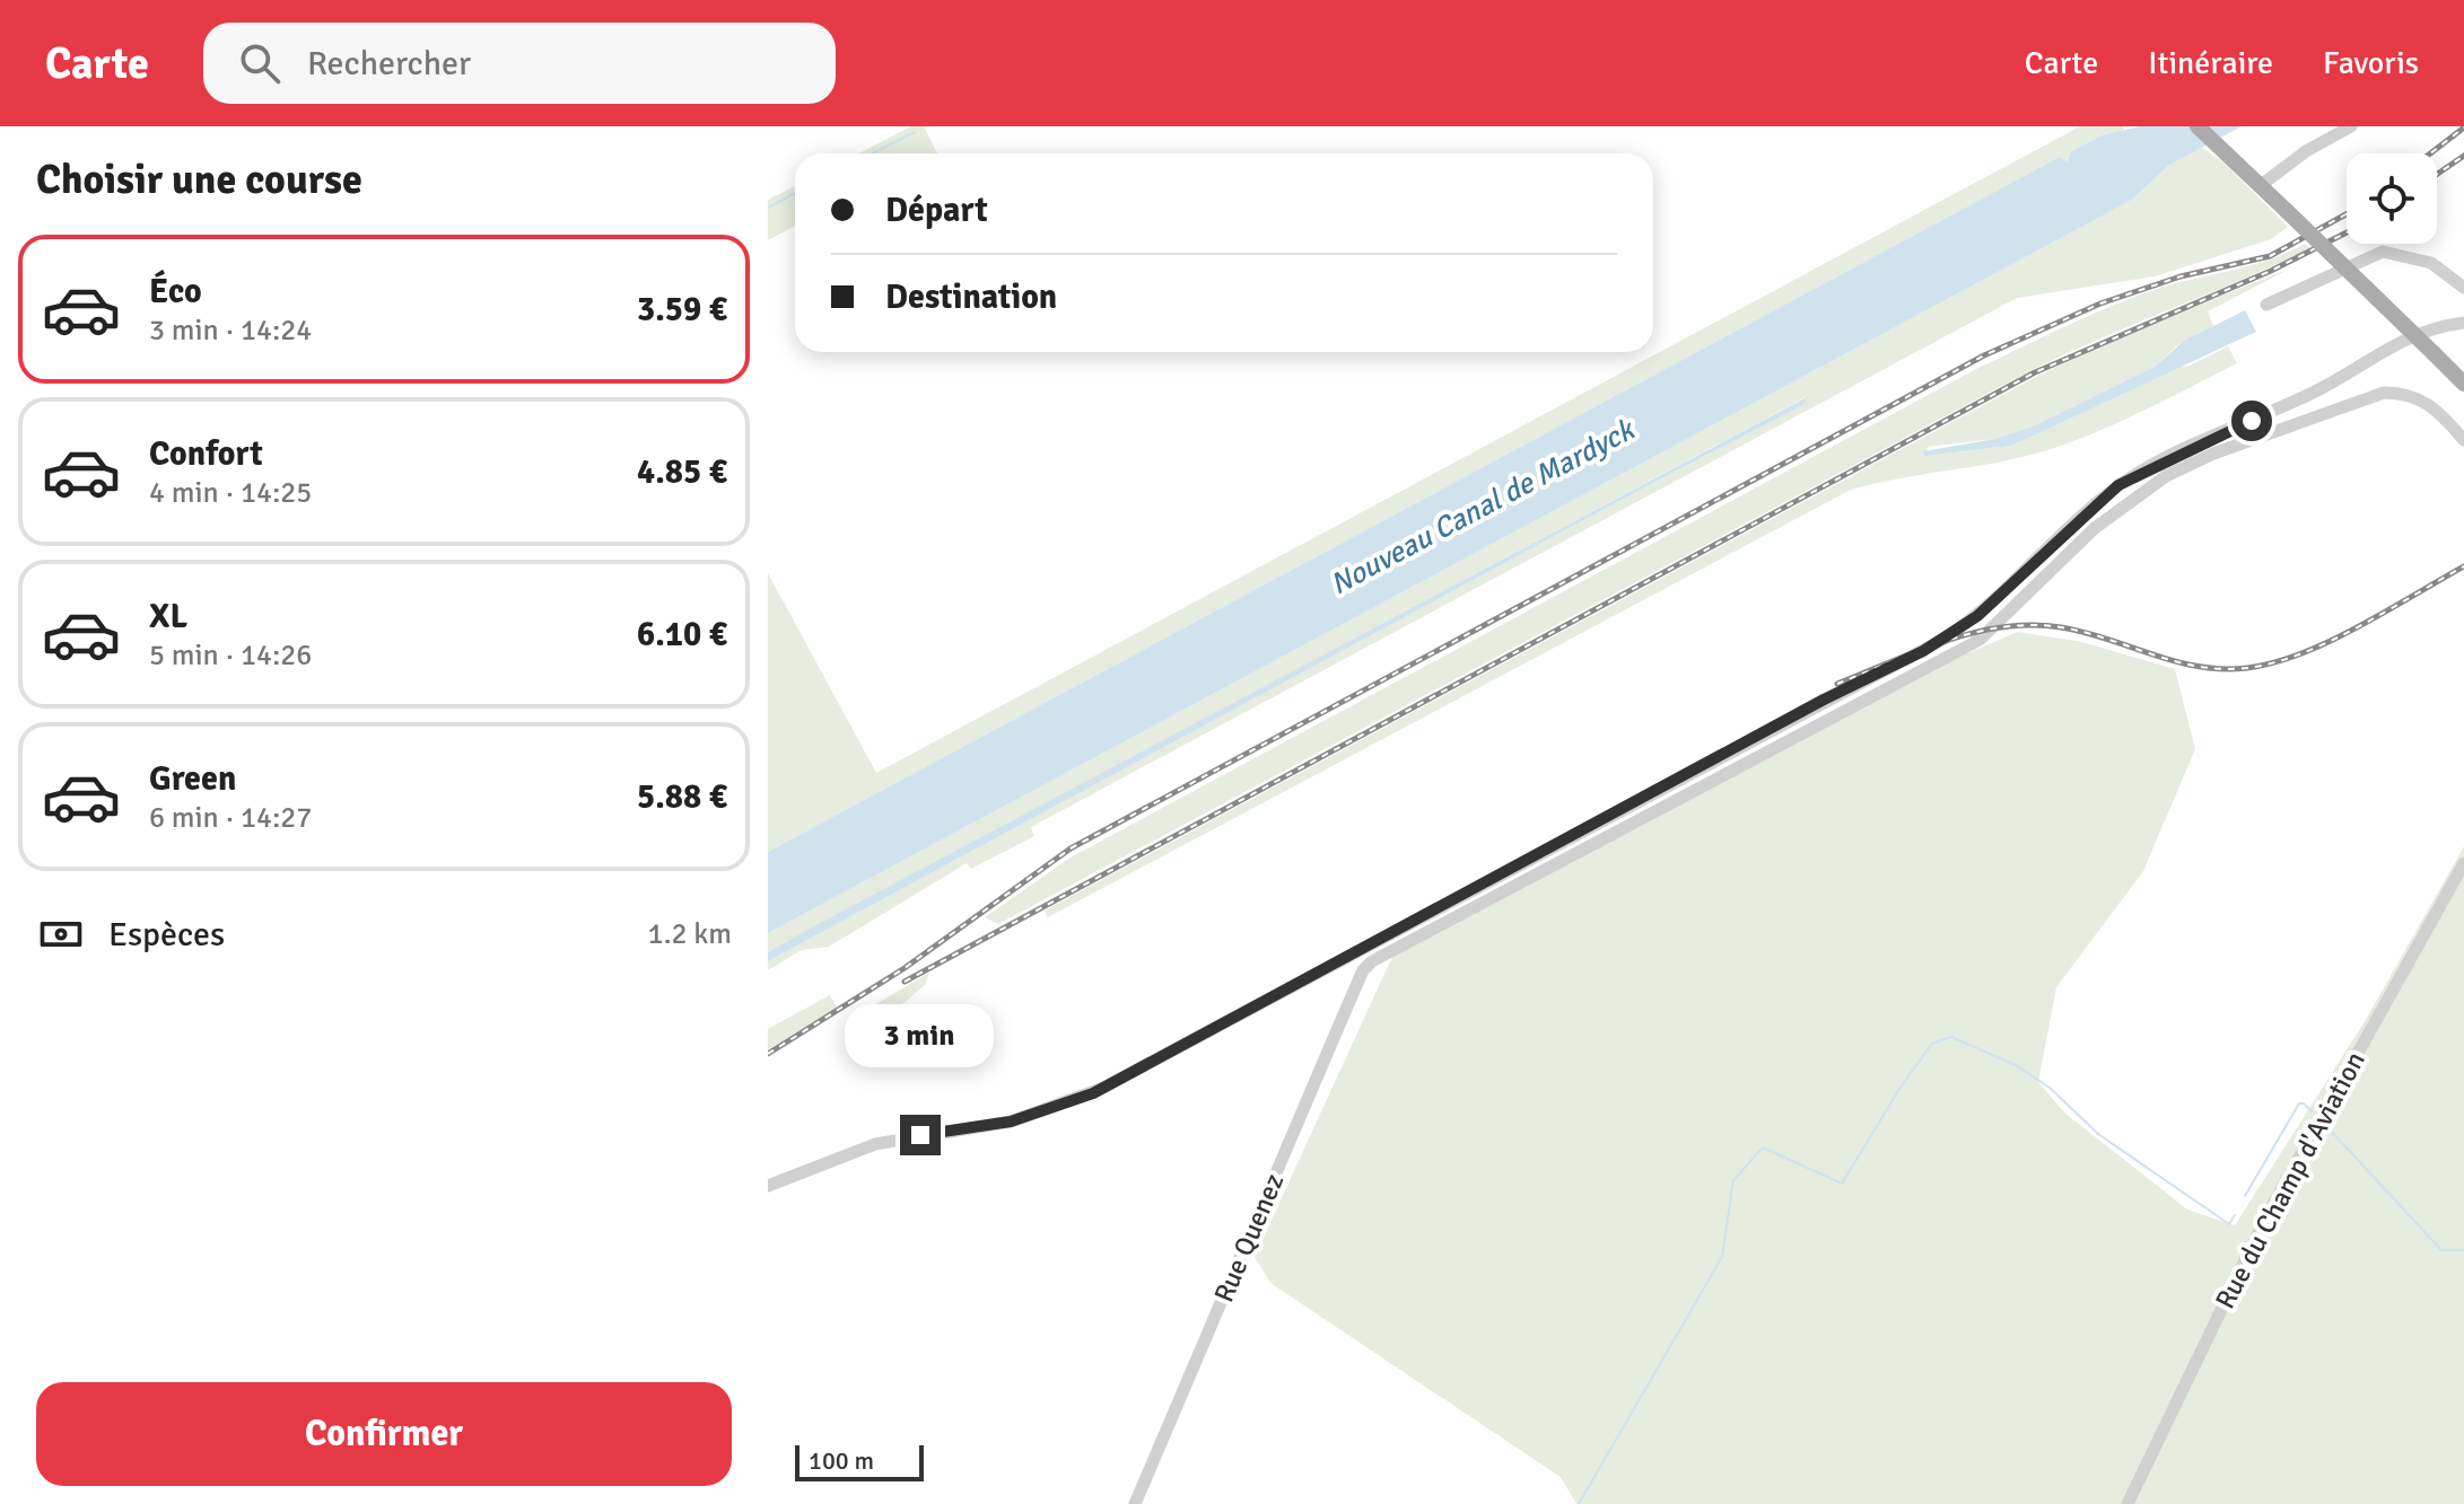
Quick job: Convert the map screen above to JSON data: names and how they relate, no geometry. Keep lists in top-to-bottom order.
{
  "streets": {
    "street": ["Rue du Champ d'Aviation", "Rue Quenez"]
  },
  "water": ["Nouveau Canal de Mardyck"],
  "scale_bar": "100 m",
  "page": {
    "header": "Carte",
    "search": "Rechercher",
    "nav": ["Carte", "Itinéraire", "Favoris"],
    "heading": "Choisir une course",
    "banner": ["Départ", "Destination"],
    "list": [
      {
        "name": "Éco",
        "note": "3 min · 14:24",
        "value": "3.59 €"
      },
      {
        "name": "Confort",
        "note": "4 min · 14:25",
        "value": "4.85 €"
      },
      {
        "name": "XL",
        "note": "5 min · 14:26",
        "value": "6.10 €"
      },
      {
        "name": "Green",
        "note": "6 min · 14:27",
        "value": "5.88 €"
      }
    ],
    "pay": ["Espèces", "1.2 km"],
    "bubble": "3 min",
    "buttons": "Confirmer",
    "scale": "100 m"
  }
}
